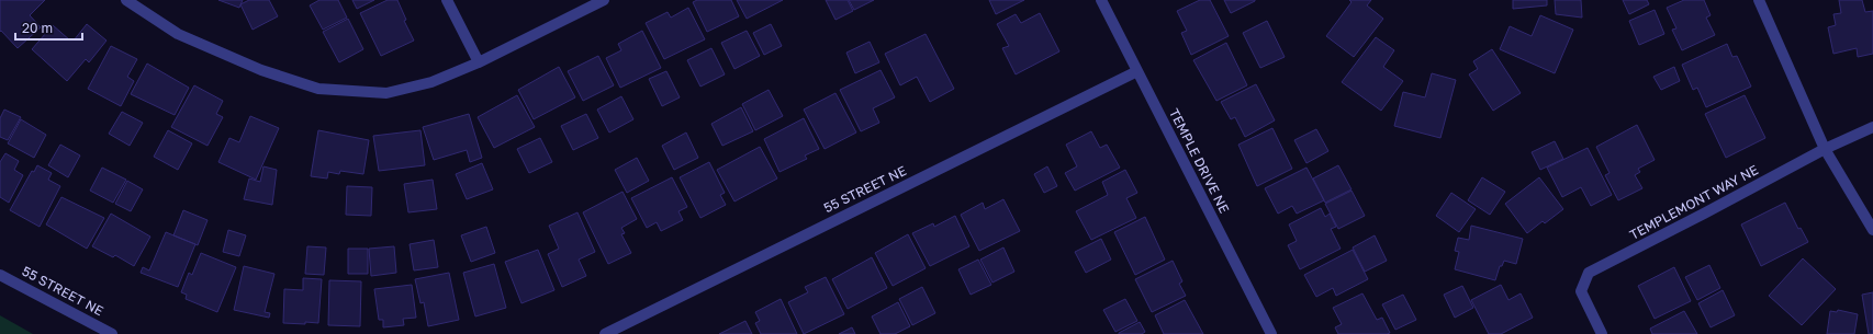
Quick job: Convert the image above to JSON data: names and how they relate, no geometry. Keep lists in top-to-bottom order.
{
  "streets": {
    "street": ["TEMPLE DRIVE NE", "55 STREET NE", "TEMPLEMONT WAY NE"]
  },
  "crossings": [
    ["TEMPLE DRIVE NE", "55 STREET NE"]
  ],
  "scale_bar": "20 m"
}
